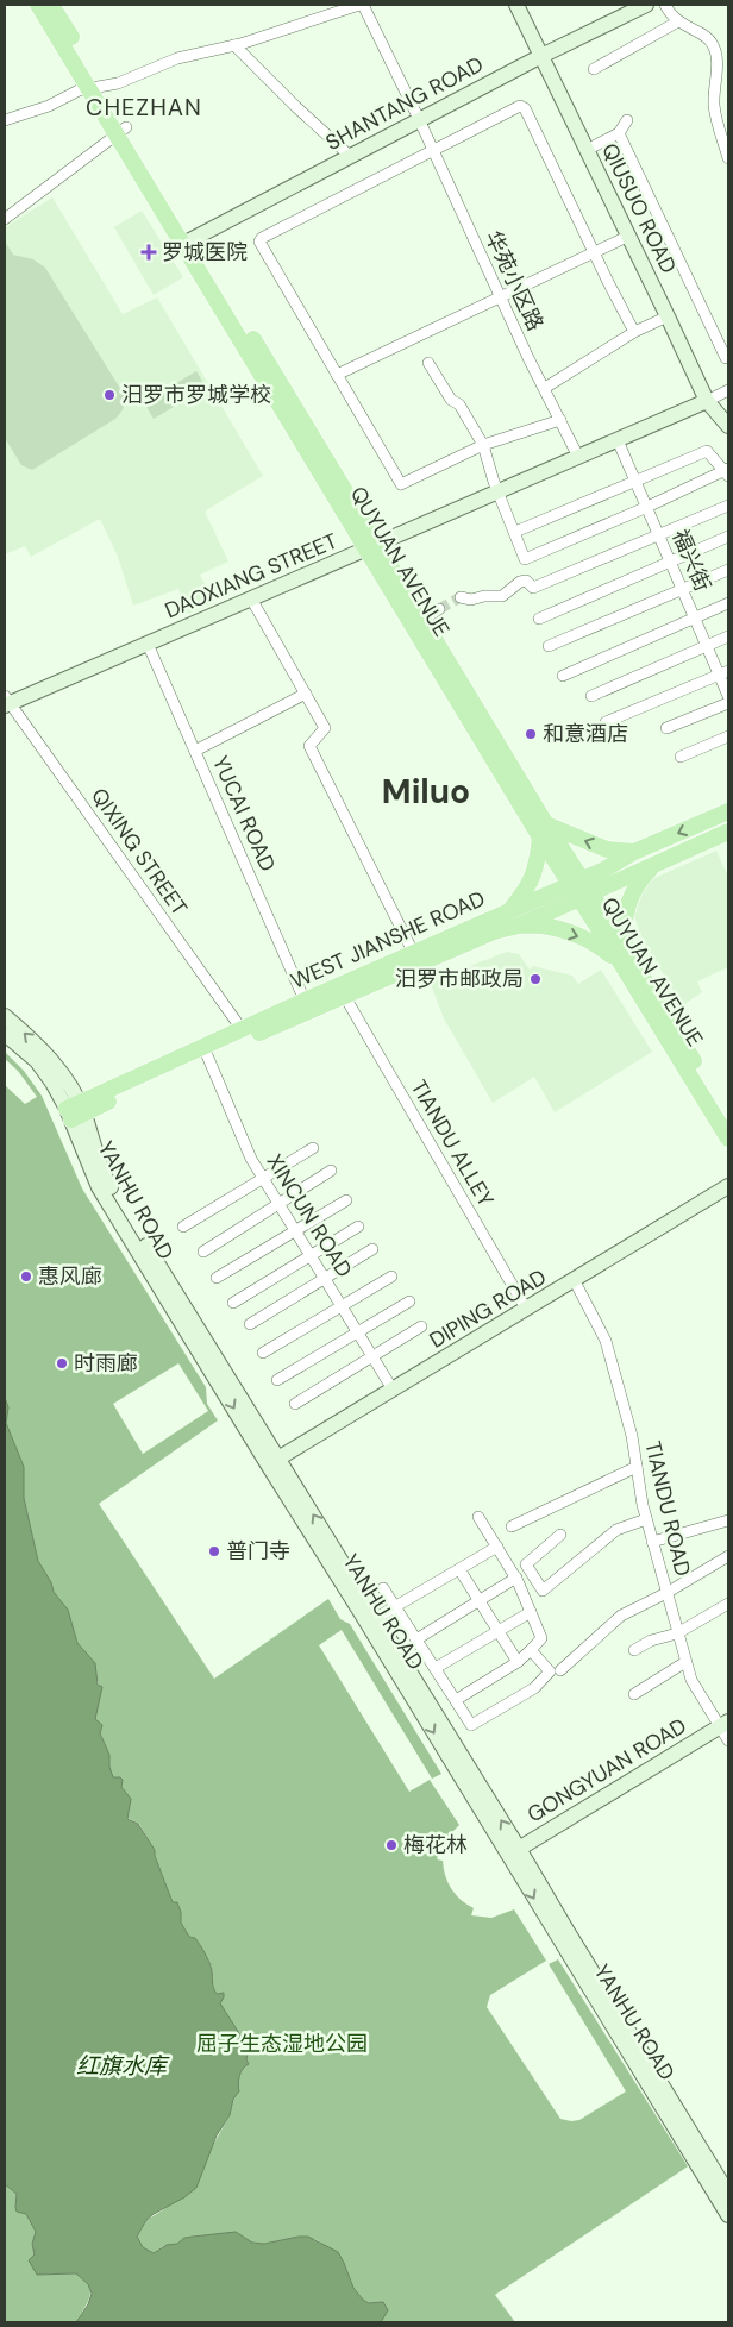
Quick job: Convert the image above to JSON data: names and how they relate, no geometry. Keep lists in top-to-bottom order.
{
  "streets": {
    "main road": ["QUYUAN AVENUE", "WEST JIANSHE ROAD"],
    "street": [
      "SHANTANG ROAD",
      "QIUSUO ROAD",
      "华苑小区路",
      "福兴街",
      "DAOXIANG STREET",
      "YUCAI ROAD",
      "QIXING STREET",
      "TIANDU ALLEY",
      "YANHU ROAD",
      "XINCUN ROAD",
      "DIPING ROAD",
      "TIANDU ROAD",
      "GONGYUAN ROAD"
    ]
  },
  "crossings": [
    ["SHANTANG ROAD", "QIUSUO ROAD"],
    ["SHANTANG ROAD", "华苑小区路"],
    ["SHANTANG ROAD", "QUYUAN AVENUE"],
    ["QIUSUO ROAD", "DAOXIANG STREET"],
    ["华苑小区路", "DAOXIANG STREET"],
    ["福兴街", "DAOXIANG STREET"],
    ["QUYUAN AVENUE", "DAOXIANG STREET"],
    ["QUYUAN AVENUE", "WEST JIANSHE ROAD"],
    ["DAOXIANG STREET", "YUCAI ROAD"],
    ["DAOXIANG STREET", "QIXING STREET"],
    ["YUCAI ROAD", "WEST JIANSHE ROAD"],
    ["QIXING STREET", "WEST JIANSHE ROAD"],
    ["WEST JIANSHE ROAD", "TIANDU ALLEY"],
    ["WEST JIANSHE ROAD", "YANHU ROAD"],
    ["WEST JIANSHE ROAD", "XINCUN ROAD"],
    ["TIANDU ALLEY", "DIPING ROAD"],
    ["YANHU ROAD", "DIPING ROAD"],
    ["YANHU ROAD", "GONGYUAN ROAD"],
    ["XINCUN ROAD", "DIPING ROAD"],
    ["DIPING ROAD", "TIANDU ROAD"],
    ["TIANDU ROAD", "GONGYUAN ROAD"]
  ],
  "districts": ["CHEZHAN", "Miluo"],
  "water": ["红旗水库"],
  "parks": ["屈子生态湿地公园"],
  "places": {
    "health": ["罗城医院"],
    "other": [
      "汨罗市罗城学校",
      "和意酒店",
      "汨罗市邮政局",
      "惠风廊",
      "时雨廊",
      "普门寺",
      "梅花林"
    ]
  }
}
